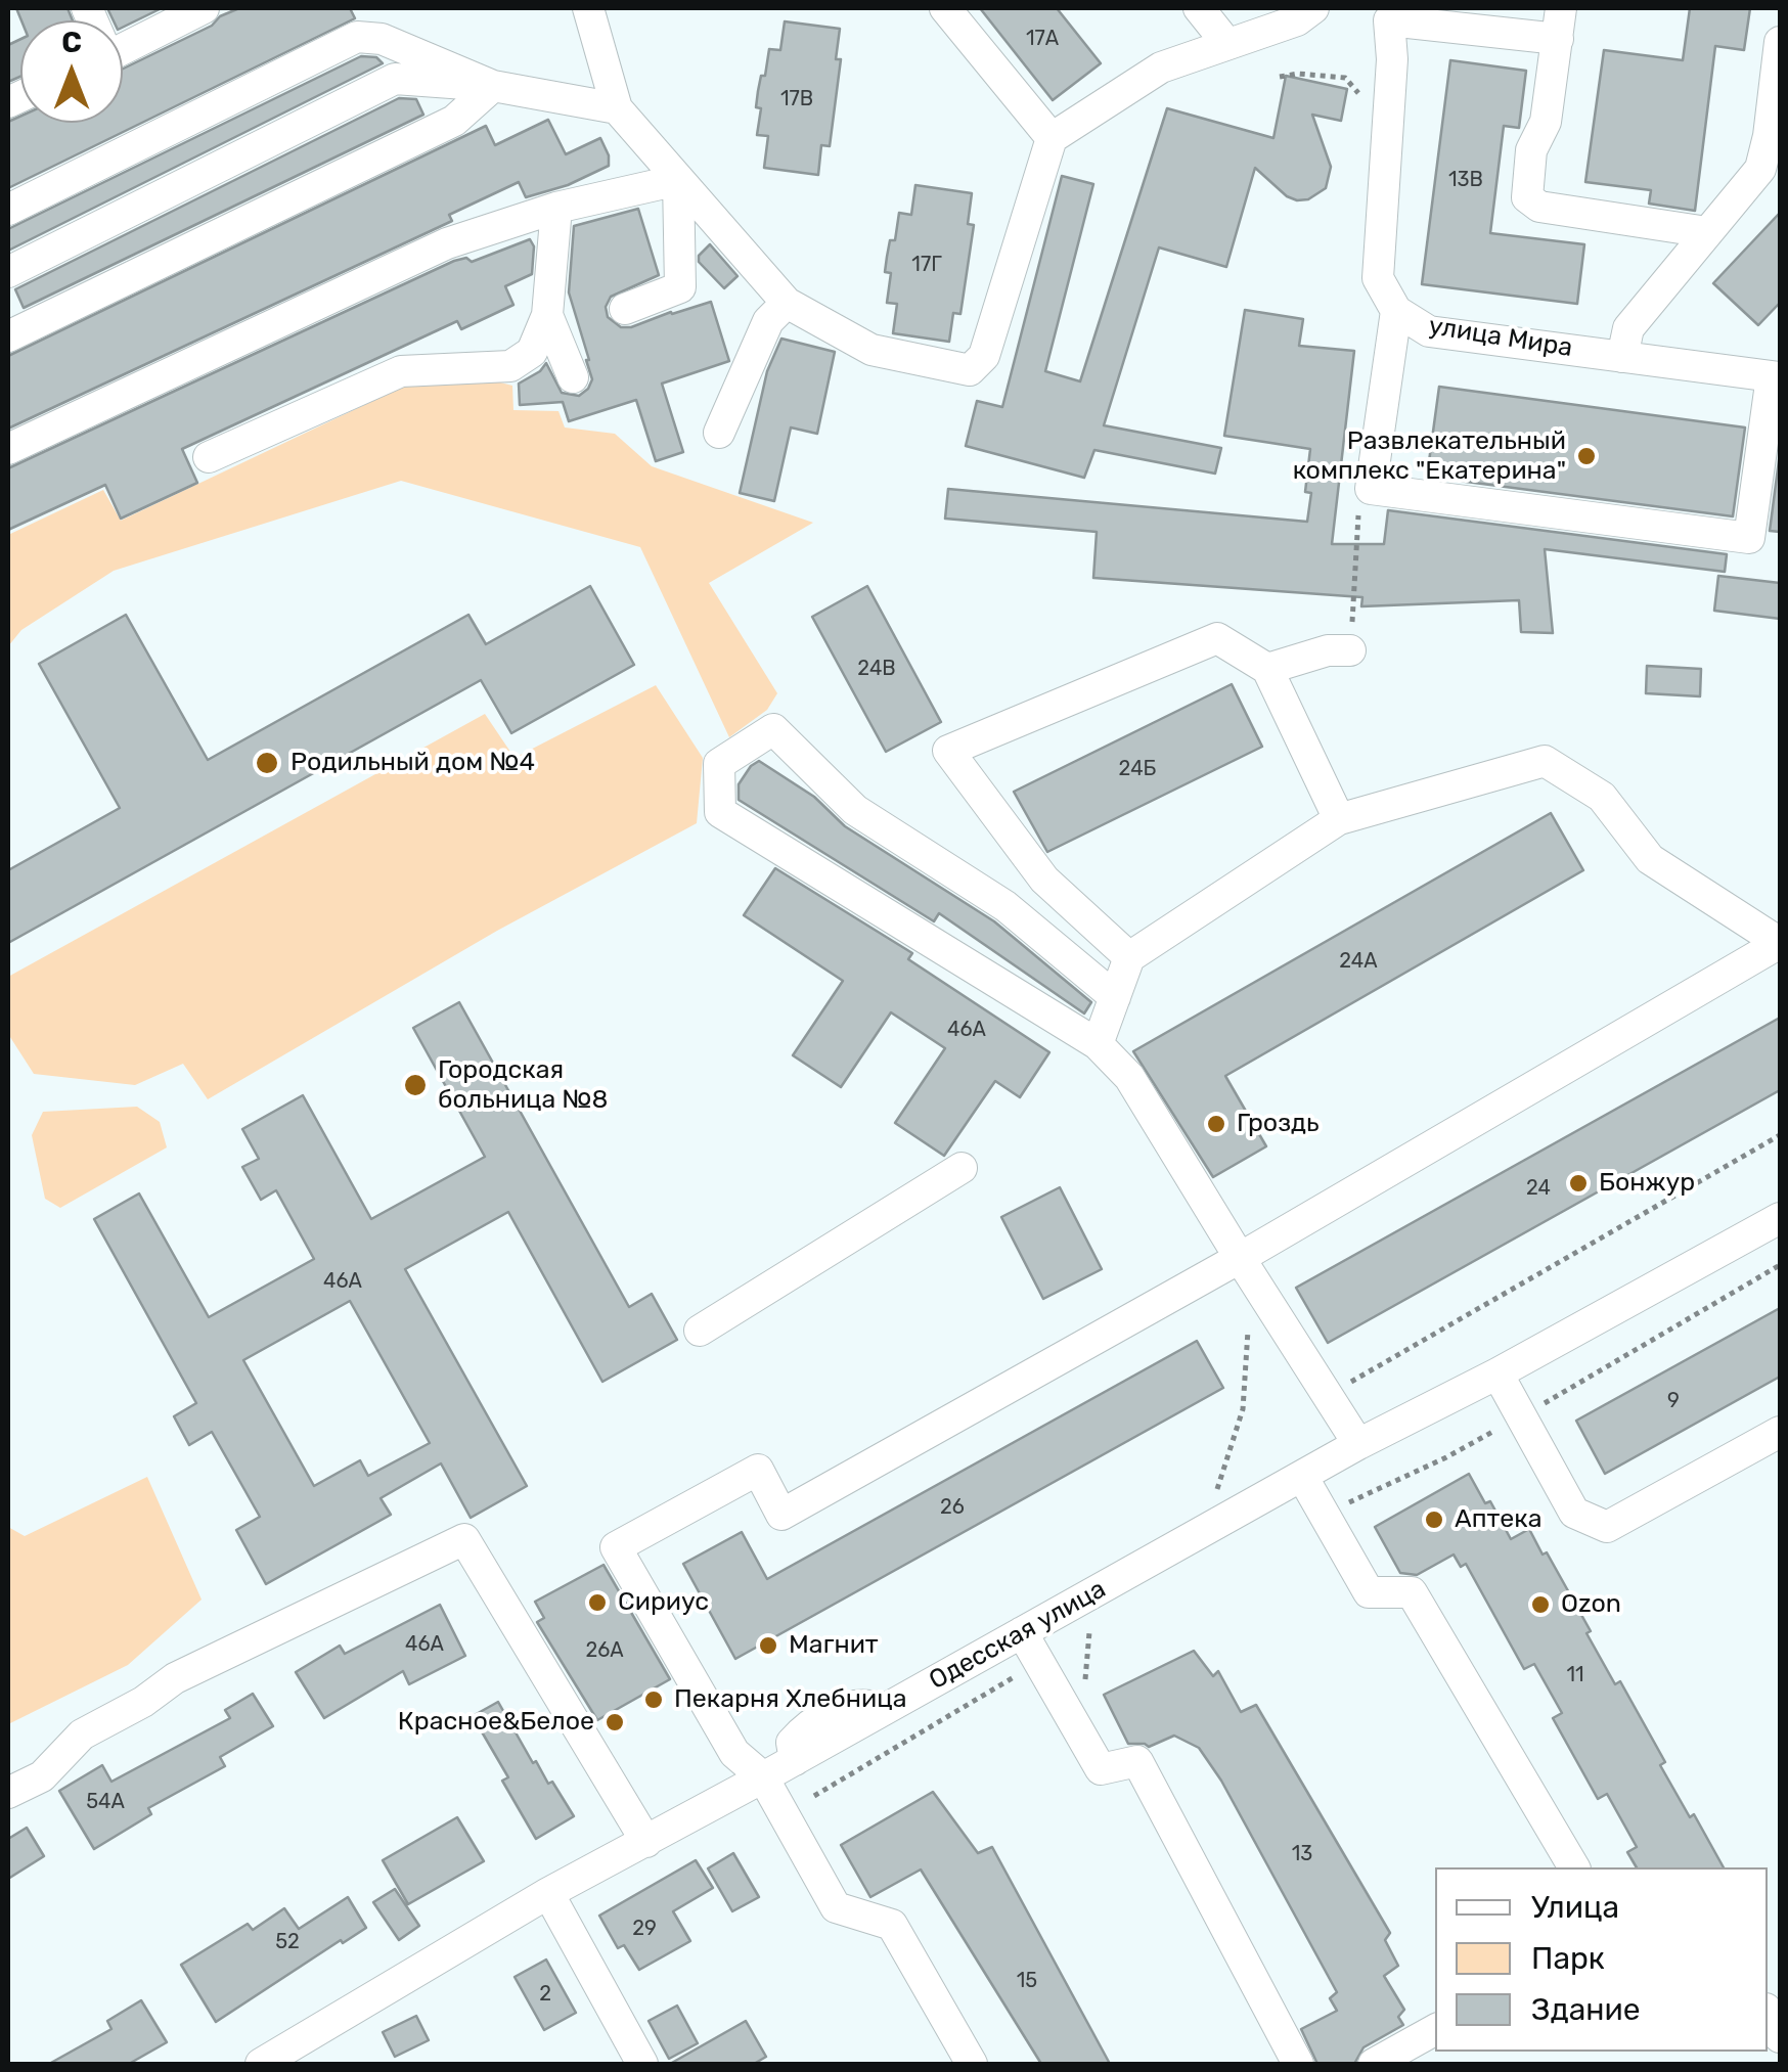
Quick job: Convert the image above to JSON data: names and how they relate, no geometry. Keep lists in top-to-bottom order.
{
  "streets": {
    "street": ["улица Мира", "Одесская улица"]
  },
  "places": [
    "Развлекательный комплекс \"Екатерина\"",
    "Родильный дом №4",
    "Городская больница №8",
    "Гроздь",
    "Бонжур",
    "Аптека",
    "Сириус",
    "Ozon",
    "Магнит",
    "Пекарня Хлебница",
    "Красное&Белое"
  ],
  "house_numbers": [
    "17А",
    "17В",
    "13В",
    "17Г",
    "24В",
    "24Б",
    "24А",
    "46А",
    "24",
    "46А",
    "9",
    "26",
    "46А",
    "26А",
    "11",
    "54А",
    "13",
    "29",
    "52",
    "15",
    "2"
  ],
  "legend": ["Улица", "Парк", "Здание"],
  "north": "top"
}
